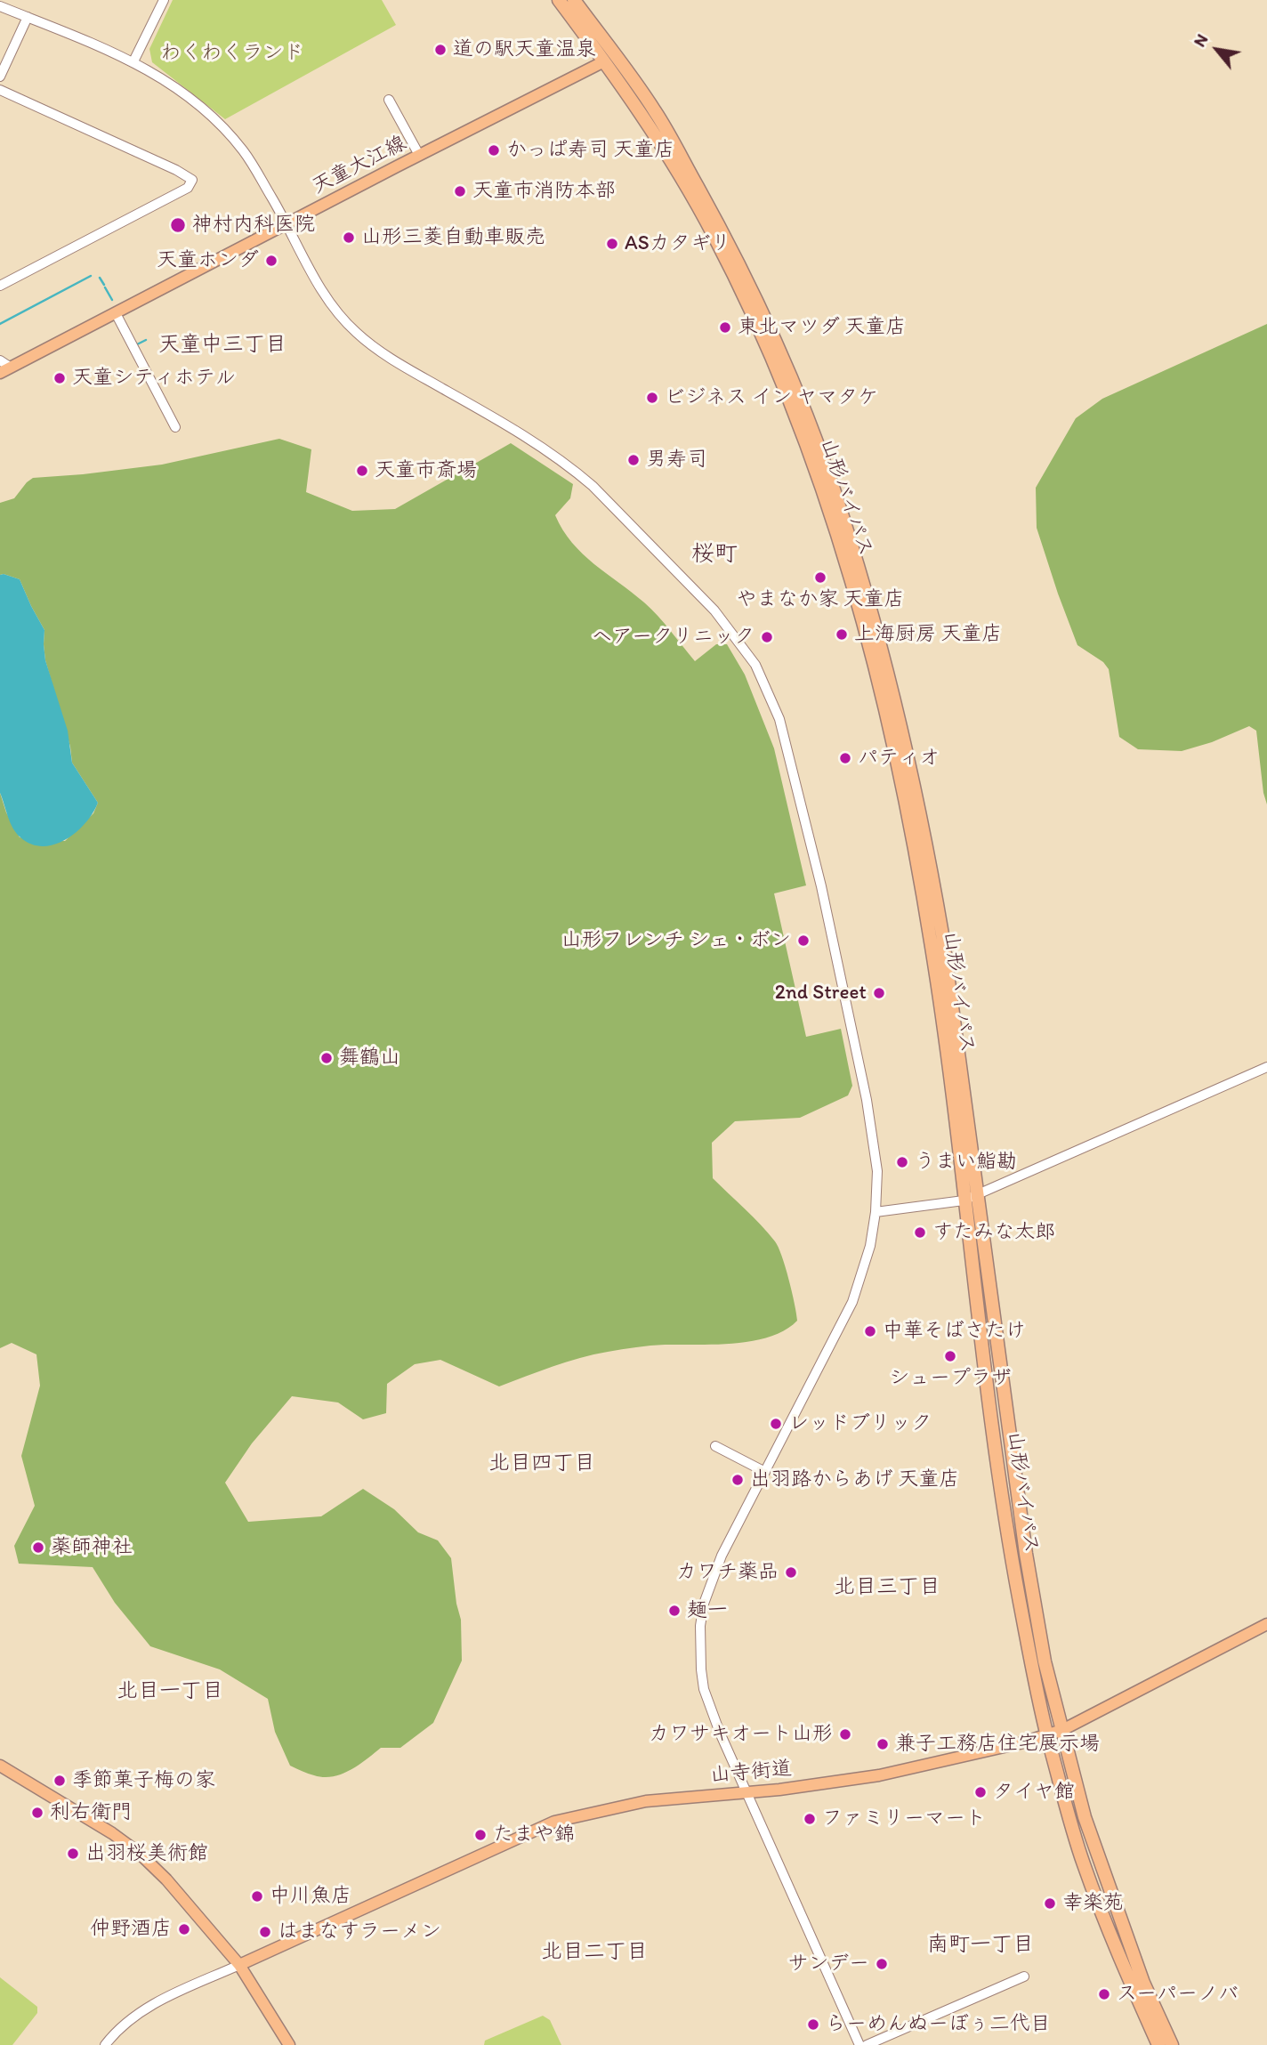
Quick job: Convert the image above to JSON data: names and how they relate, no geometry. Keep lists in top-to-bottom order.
{
  "streets": {
    "highway": ["山形バイパス"],
    "main road": ["天童大江線", "山寺街道"]
  },
  "crossings": [
    ["天童大江線", "山形バイパス"],
    ["山形バイパス", "山寺街道"]
  ],
  "districts": [
    "天童中三丁目",
    "桜町",
    "北目四丁目",
    "北目三丁目",
    "北目一丁目",
    "南町一丁目",
    "北目二丁目"
  ],
  "parks": ["わくわくランド"],
  "places": [
    "道の駅天童温泉",
    "かっぱ寿司 天童店",
    "天童市消防本部",
    "神村内科医院",
    "山形三菱自動車販売",
    "ASカタギリ",
    "天童ホンダ",
    "東北マツダ 天童店",
    "天童シティホテル",
    "ビジネス イン ヤマタケ",
    "男寿司",
    "天童市斎場",
    "やまなか家 天童店",
    "上海厨房 天童店",
    "ヘアークリニック",
    "パティオ",
    "山形フレンチ シェ・ボン",
    "2nd Street",
    "舞鶴山",
    "うまい鮨勘",
    "すたみな太郎",
    "中華そばさたけ",
    "シュープラザ",
    "レッドブリック",
    "出羽路からあげ 天童店",
    "薬師神社",
    "カワチ薬品",
    "麺一",
    "カワサキオート山形",
    "兼子工務店住宅展示場",
    "季節菓子梅の家",
    "タイヤ館",
    "利右衛門",
    "ファミリーマート",
    "たまや錦",
    "出羽桜美術館",
    "中川魚店",
    "幸楽苑",
    "仲野酒店",
    "はまなすラーメン",
    "サンデー",
    "スーパーノバ",
    "らーめんぬーぼぅ二代目"
  ],
  "north": "top left"
}
